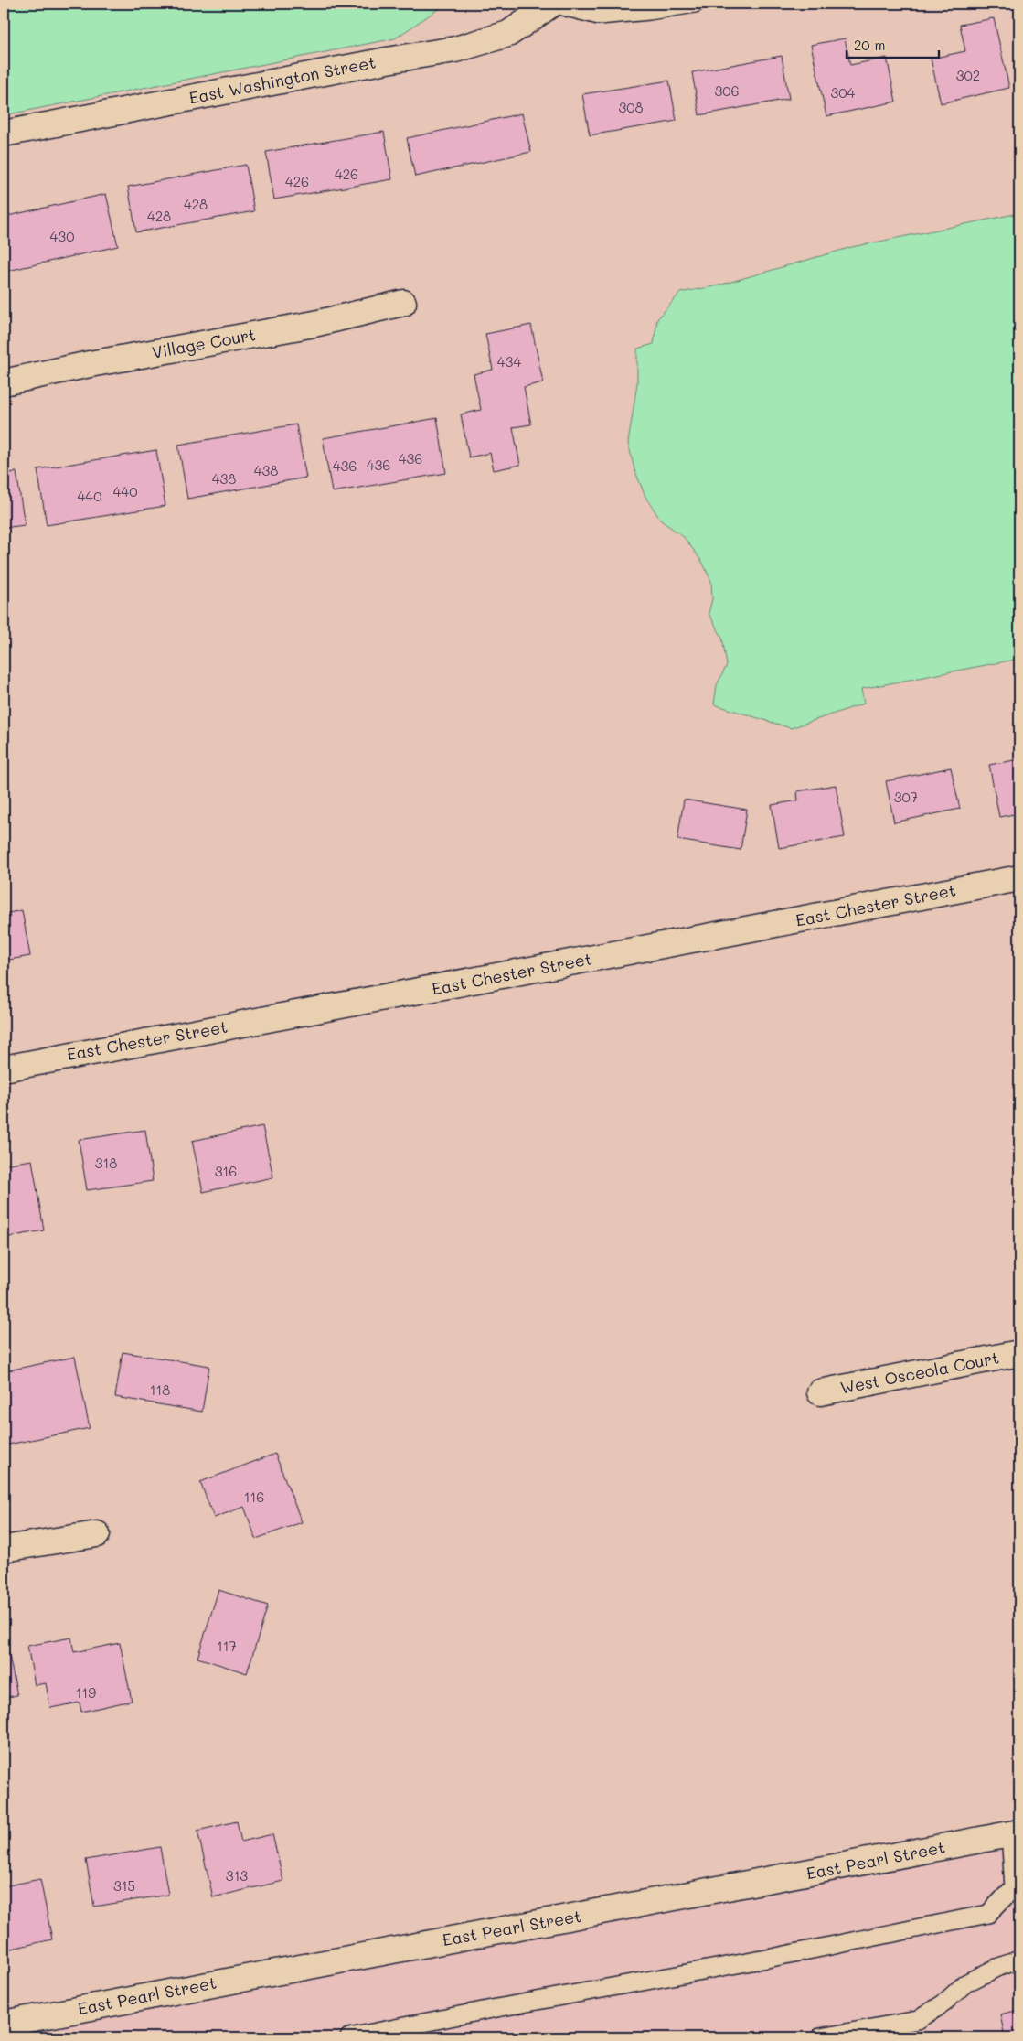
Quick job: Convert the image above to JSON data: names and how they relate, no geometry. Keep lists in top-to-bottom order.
{
  "streets": {
    "street": [
      "East Washington Street",
      "Village Court",
      "East Chester Street",
      "West Osceola Court",
      "East Pearl Street"
    ]
  },
  "house_numbers": [
    "302",
    "306",
    "304",
    "308",
    "426",
    "426",
    "428",
    "428",
    "430",
    "434",
    "436",
    "436",
    "436",
    "438",
    "438",
    "440",
    "440",
    "307",
    "318",
    "316",
    "118",
    "116",
    "117",
    "119",
    "313",
    "315"
  ],
  "scale_bar": "20 m"
}
